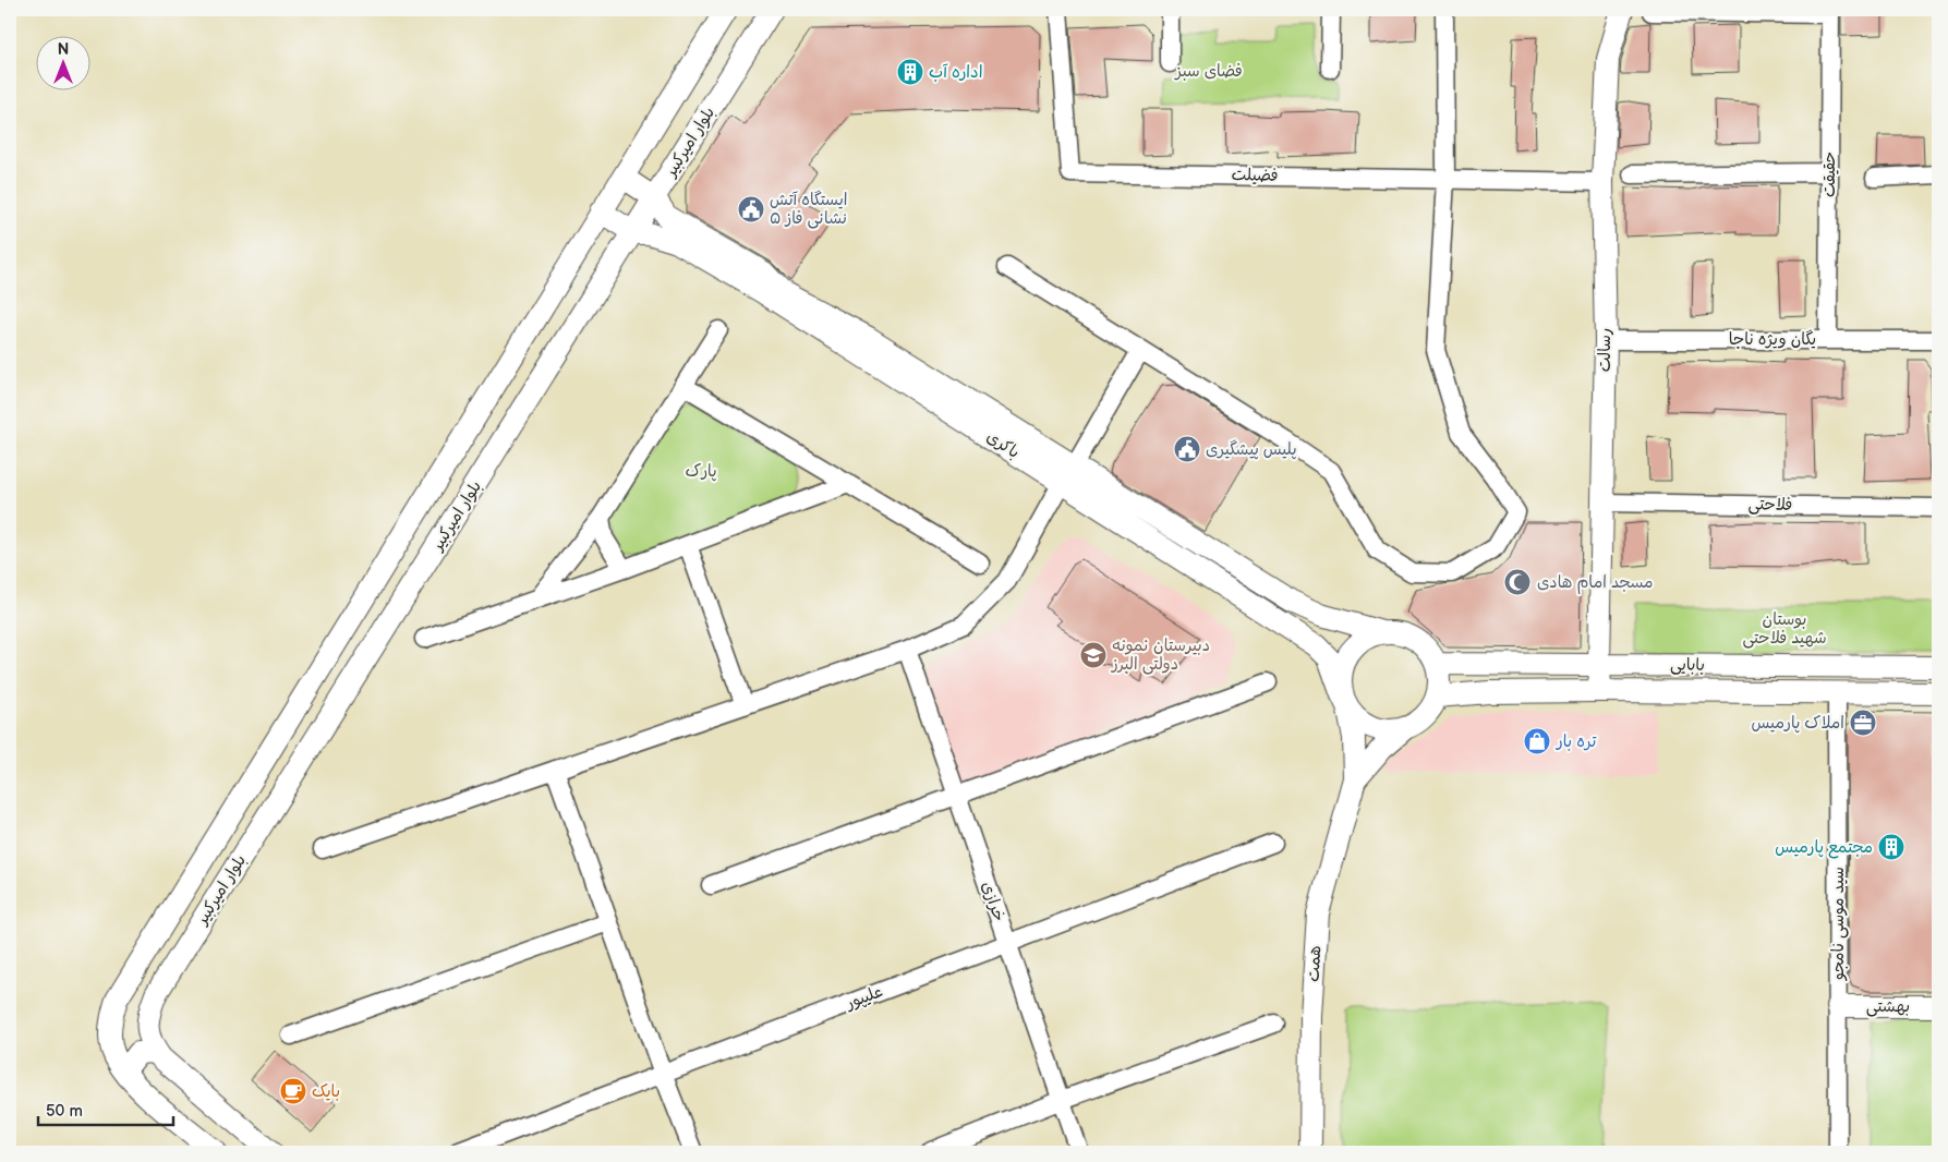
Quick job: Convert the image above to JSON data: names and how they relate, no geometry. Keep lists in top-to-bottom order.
{
  "streets": {
    "street": [
      "بلوار امیرکبیر",
      "حقیقت",
      "فضیلت",
      "یگان ویژه ناجا",
      "رسالت",
      "باکری",
      "فلاحتی",
      "بابایی",
      "خرازی",
      "سید موسی نامجو",
      "همت",
      "علیپور",
      "بهشتی"
    ]
  },
  "crossings": [
    ["بلوار امیرکبیر", "باکری"],
    ["حقیقت", "یگان ویژه ناجا"],
    ["فضیلت", "رسالت"],
    ["یگان ویژه ناجا", "رسالت"],
    ["رسالت", "فلاحتی"],
    ["رسالت", "بابایی"],
    ["باکری", "بابایی"],
    ["بابایی", "سید موسی نامجو"],
    ["خرازی", "علیپور"],
    ["سید موسی نامجو", "بهشتی"]
  ],
  "parks": ["فضای سبز", "پارک", "بوستان شهید فلاحتی"],
  "places": {
    "building": ["اداره آب", "مجتمع پارمیس"],
    "public building": ["ایستگاه آتش نشانی فاز ۵", "پلیس پیشگیری"],
    "mosque": ["مسجد امام هادی"],
    "school or university": ["دبیرستان نمونه دولتی البرز"],
    "office": ["املاک پارمیس"],
    "shop": ["تره بار"],
    "cafe": ["بایک"]
  },
  "scale_bar": "50 m",
  "north": "top"
}
